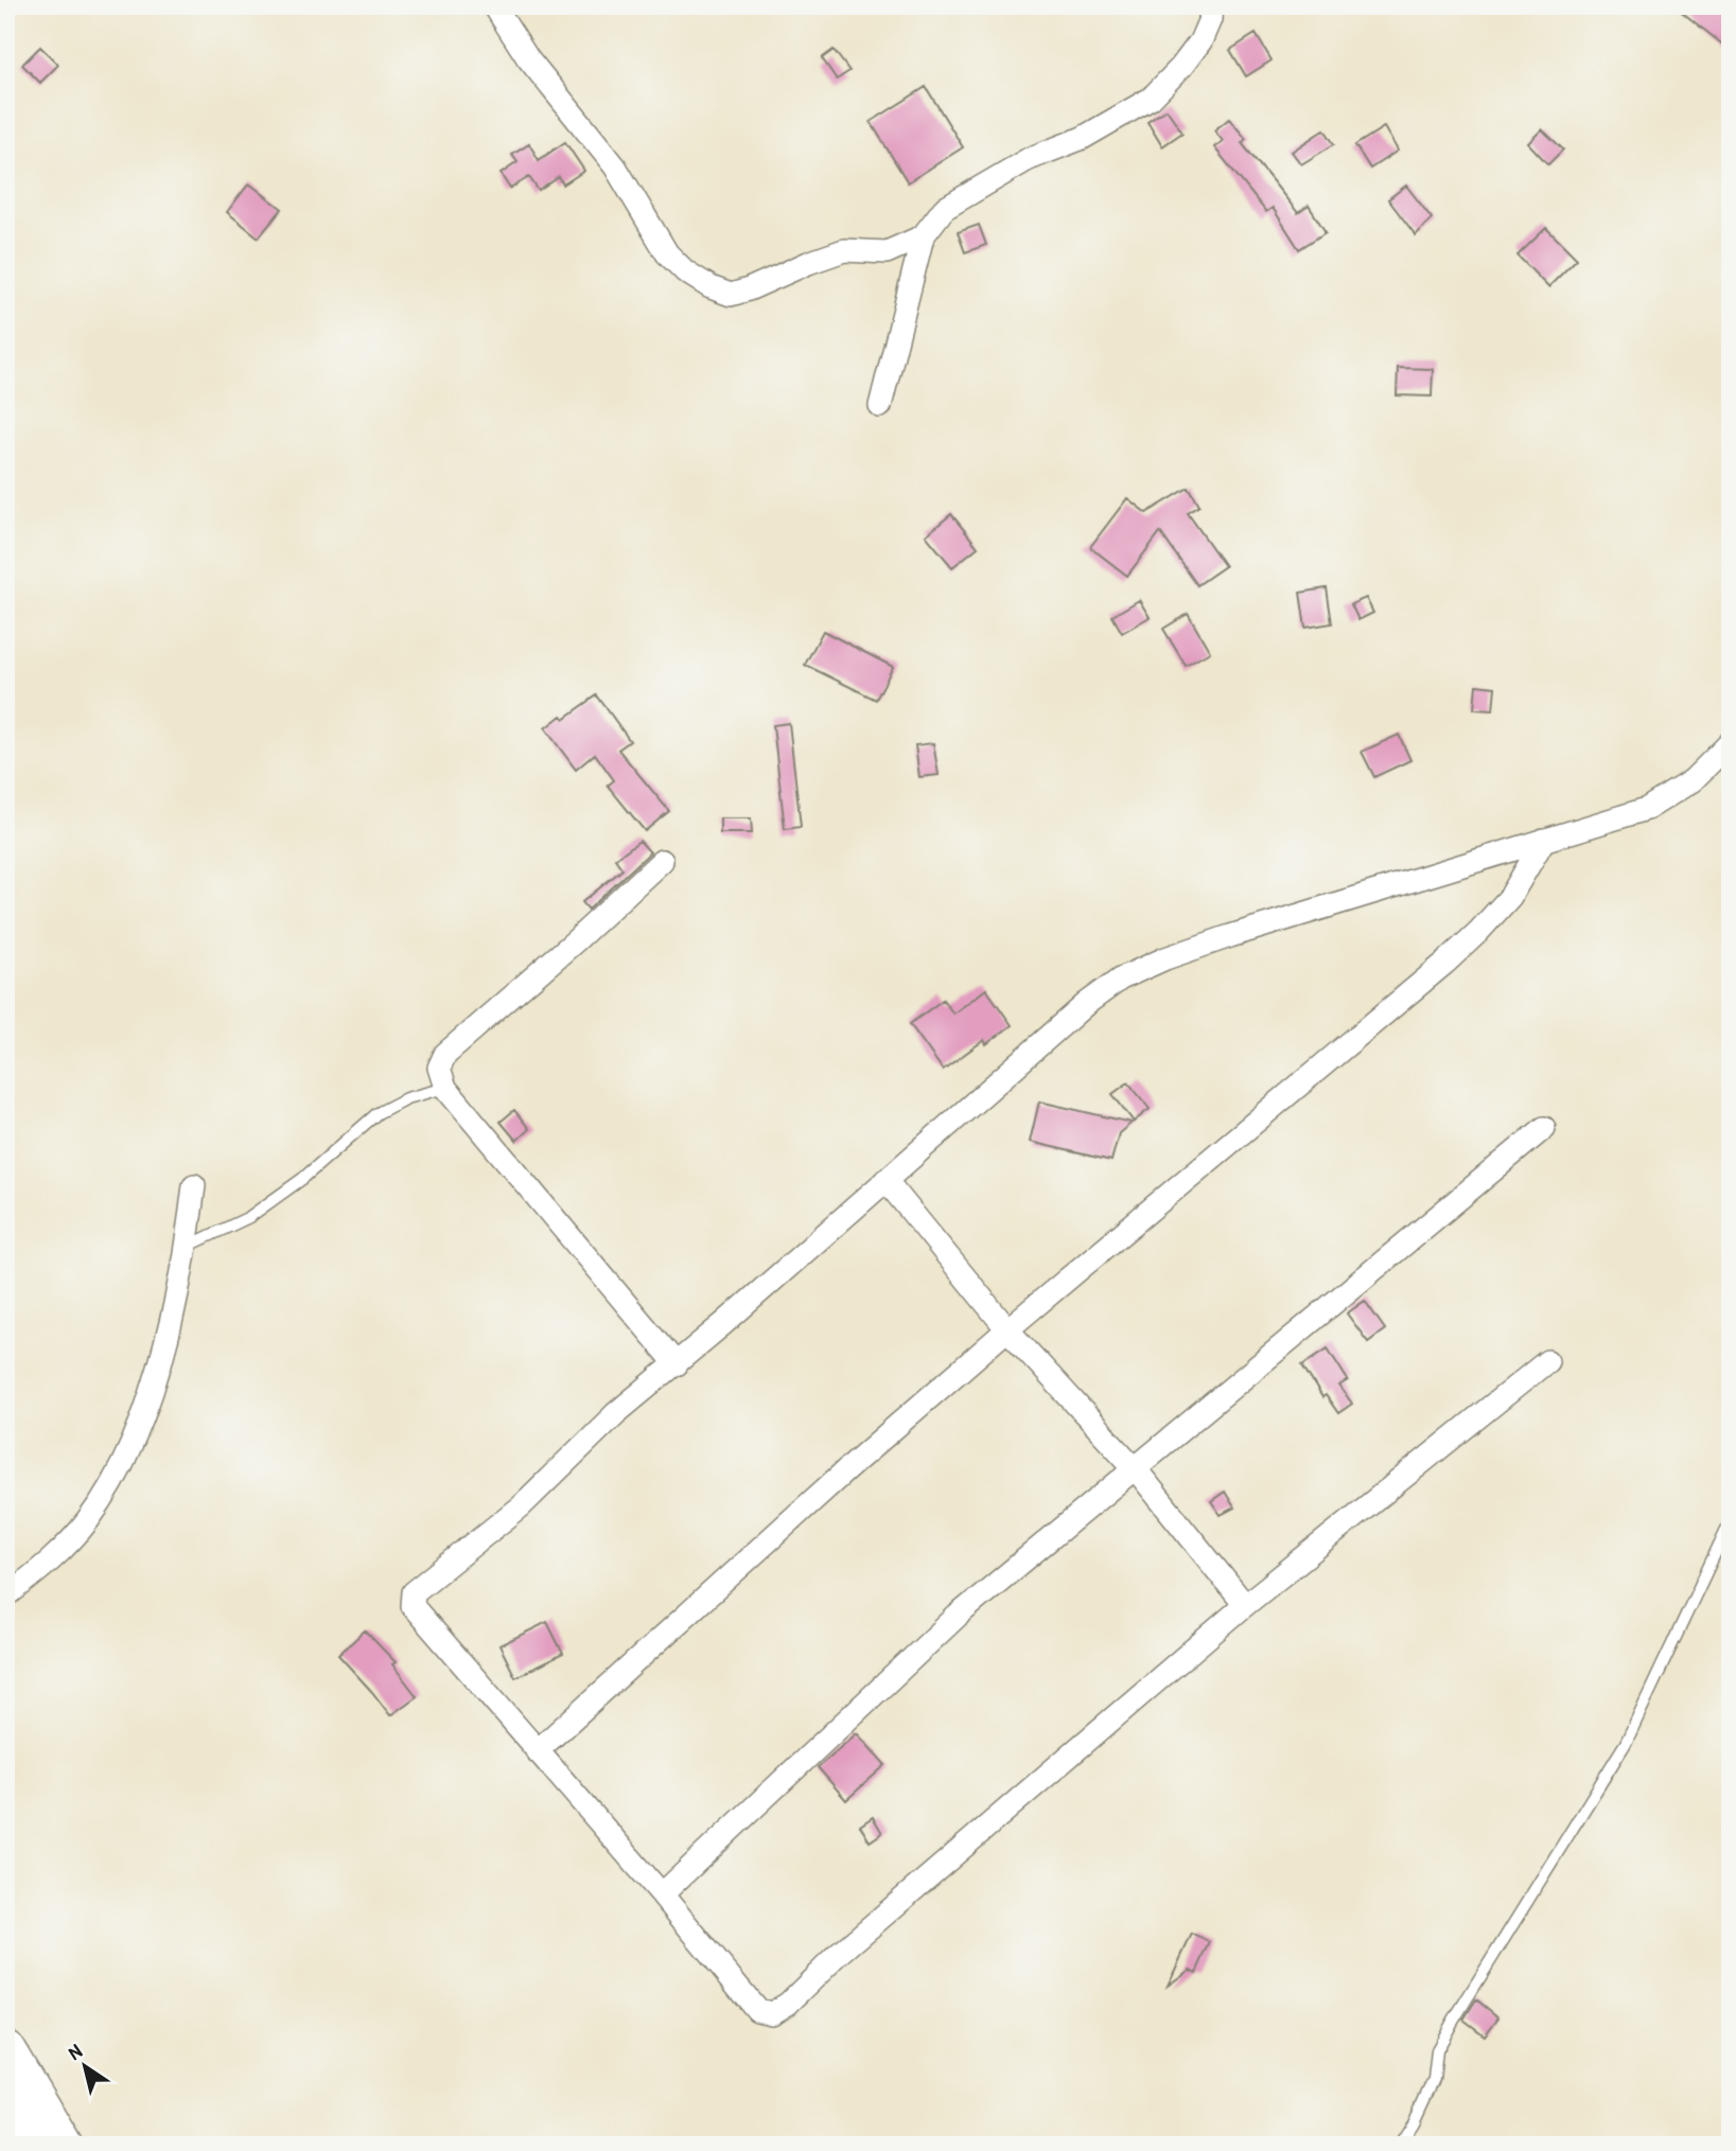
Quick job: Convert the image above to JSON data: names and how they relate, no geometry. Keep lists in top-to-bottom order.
{
  "north": "top left"
}
